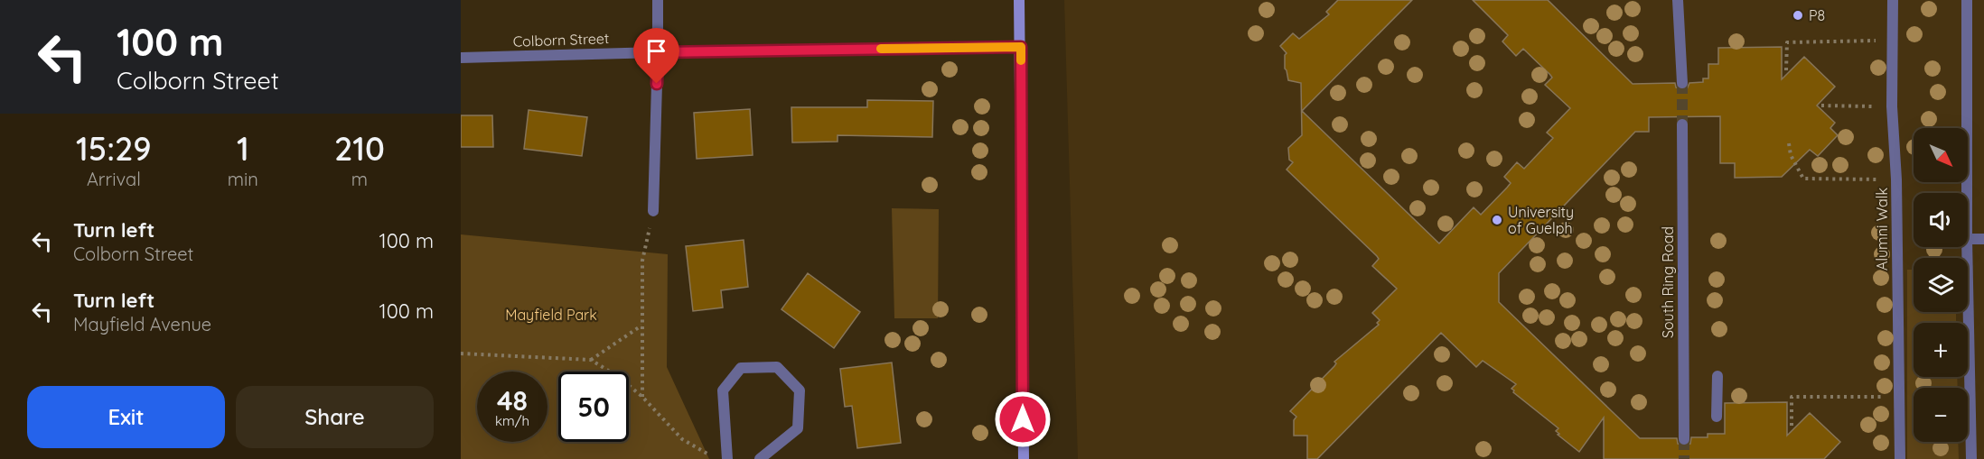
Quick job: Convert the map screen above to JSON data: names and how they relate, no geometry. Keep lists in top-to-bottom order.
{
  "streets": {
    "street": ["Colborn Street", "Alumni Walk", "South Ring Road"]
  },
  "parks": ["Mayfield Park"],
  "places": ["P8", "University of Guelph"],
  "north": "bottom right",
  "page": {
    "turn": ["100 m", "Colborn Street"],
    "eta": [
      "15:29",
      "Arrival",
      "1",
      "min",
      "210",
      "m"
    ],
    "map_buttons": ["+", "−"],
    "list": [
      {
        "name": "Turn left",
        "note": "Colborn Street",
        "value": "100 m"
      },
      {
        "name": "Turn left",
        "note": "Mayfield Avenue",
        "value": "100 m"
      }
    ],
    "speed": "48 km/h",
    "limit": "50",
    "buttons": ["Exit", "Share"]
  }
}
